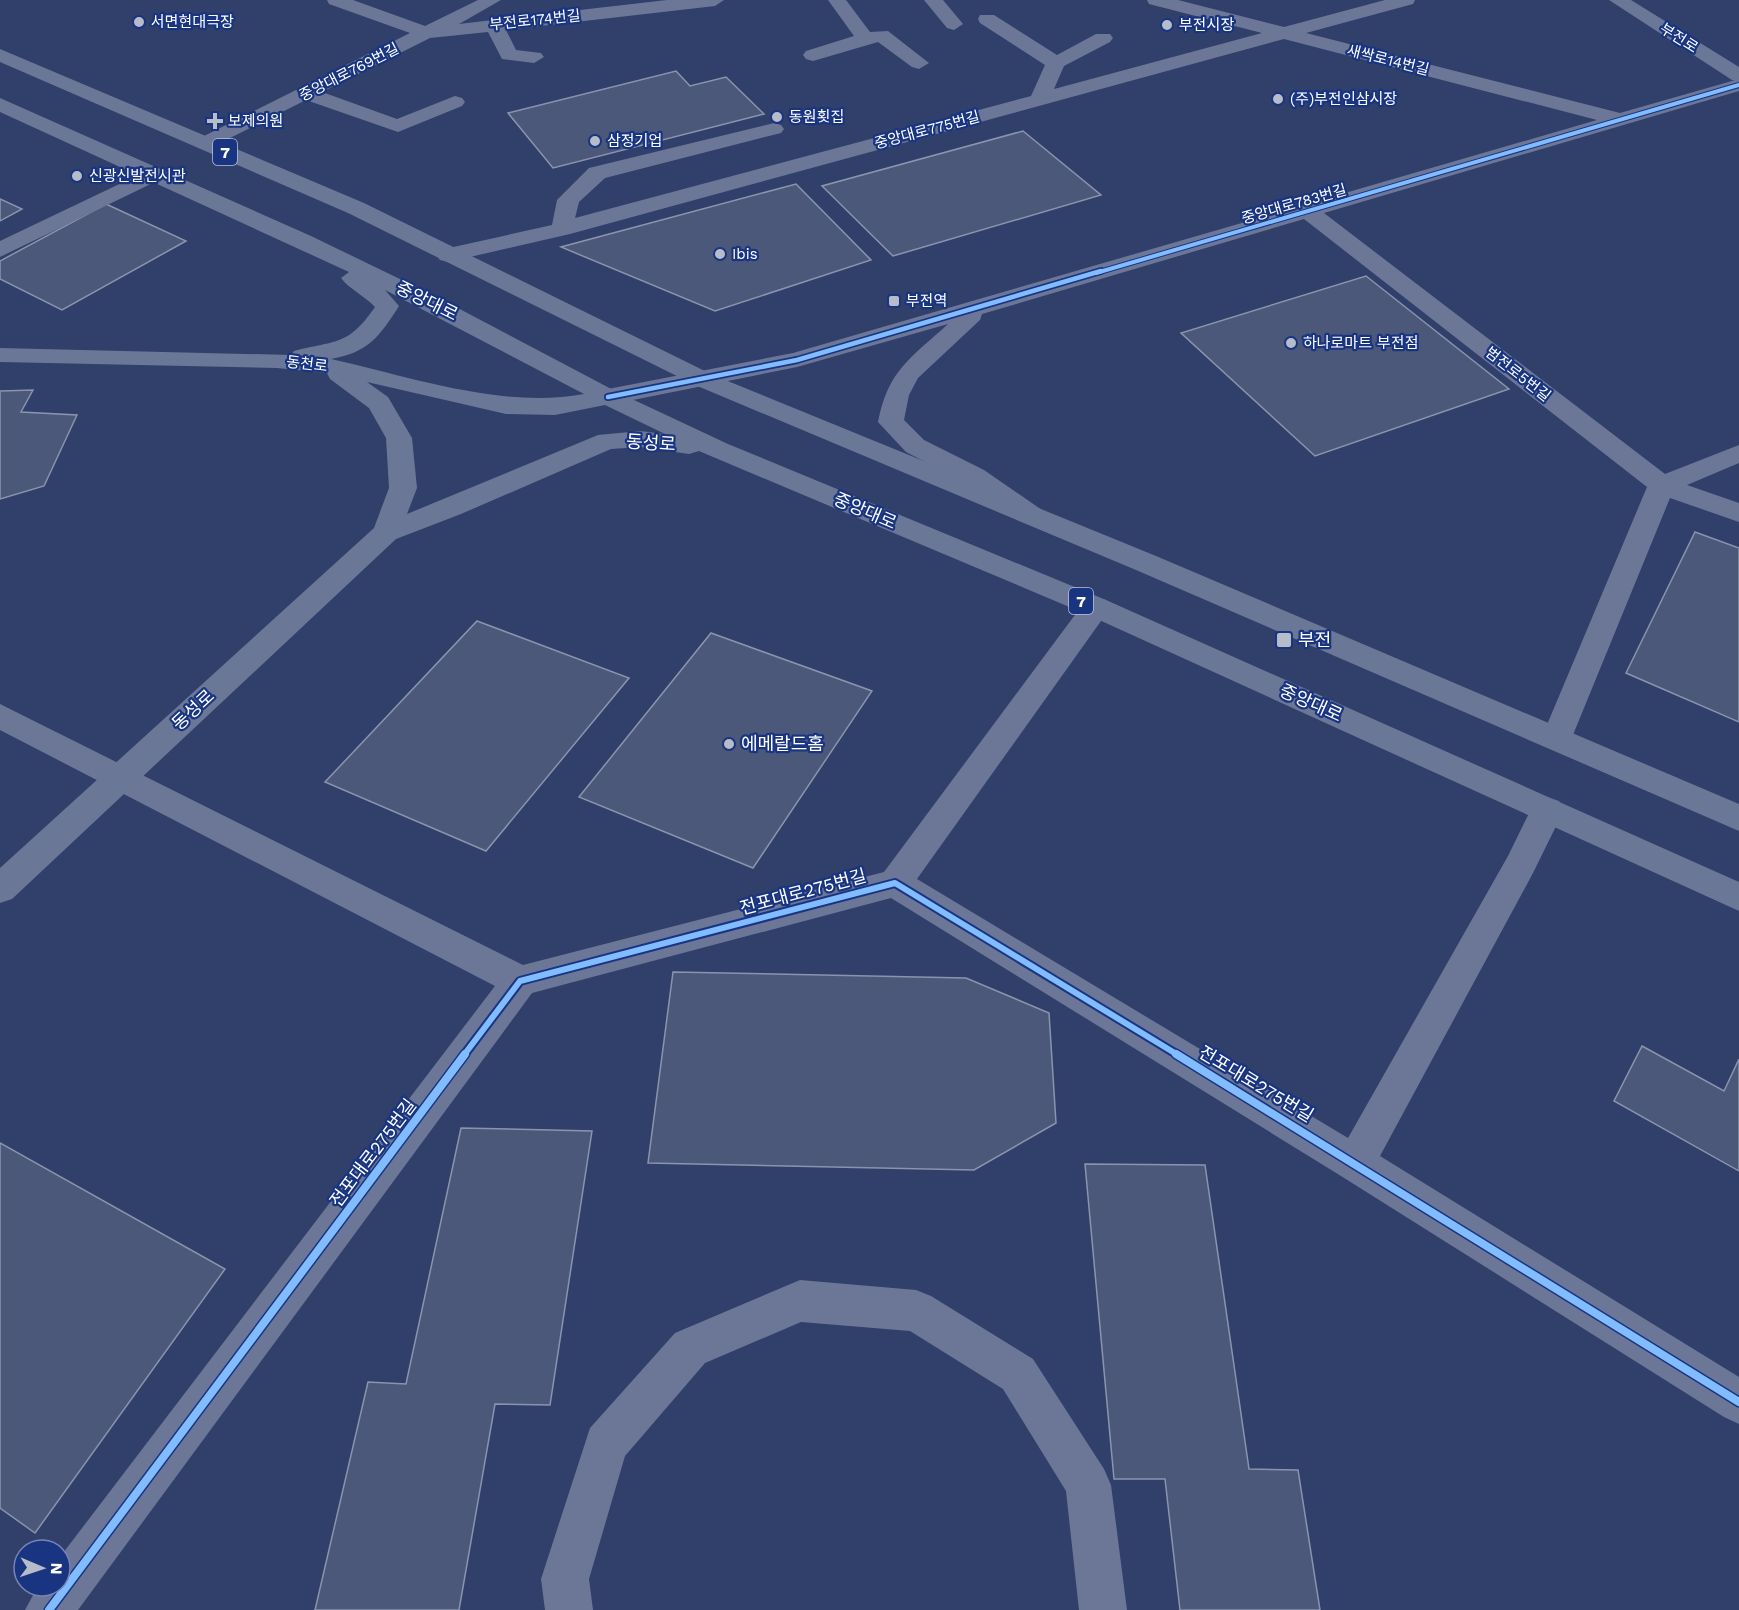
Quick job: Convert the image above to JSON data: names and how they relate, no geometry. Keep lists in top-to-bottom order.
{
  "streets": {
    "main road": [
      "부전로",
      "7",
      "중앙대로",
      "동천로",
      "동성로"
    ],
    "street": [
      "부전로174번길",
      "새싹로14번길",
      "중앙대로769번길",
      "중앙대로775번길",
      "중앙대로783번길",
      "범전로5번길",
      "전포대로275번길"
    ]
  },
  "crossings": [
    ["부전로174번길", "중앙대로769번길"],
    ["새싹로14번길", "중앙대로775번길"],
    ["새싹로14번길", "중앙대로783번길"],
    ["중앙대로769번길", "7"],
    ["중앙대로775번길", "7"],
    ["7", "중앙대로783번길"],
    ["중앙대로783번길", "중앙대로"],
    ["중앙대로783번길", "동천로"],
    ["중앙대로783번길", "범전로5번길"],
    ["중앙대로", "동천로"],
    ["중앙대로", "동성로"],
    ["동천로", "동성로"]
  ],
  "places": {
    "other": [
      "서면현대극장",
      "부전시장",
      "(주)부전인삼시장",
      "동원횟집",
      "삼정기업",
      "신광신발전시관",
      "Ibis",
      "하나로마트 부전점",
      "에메랄드홈"
    ],
    "health": ["보제의원"],
    "transit": ["부전역", "부전"]
  },
  "north": "right"
}
